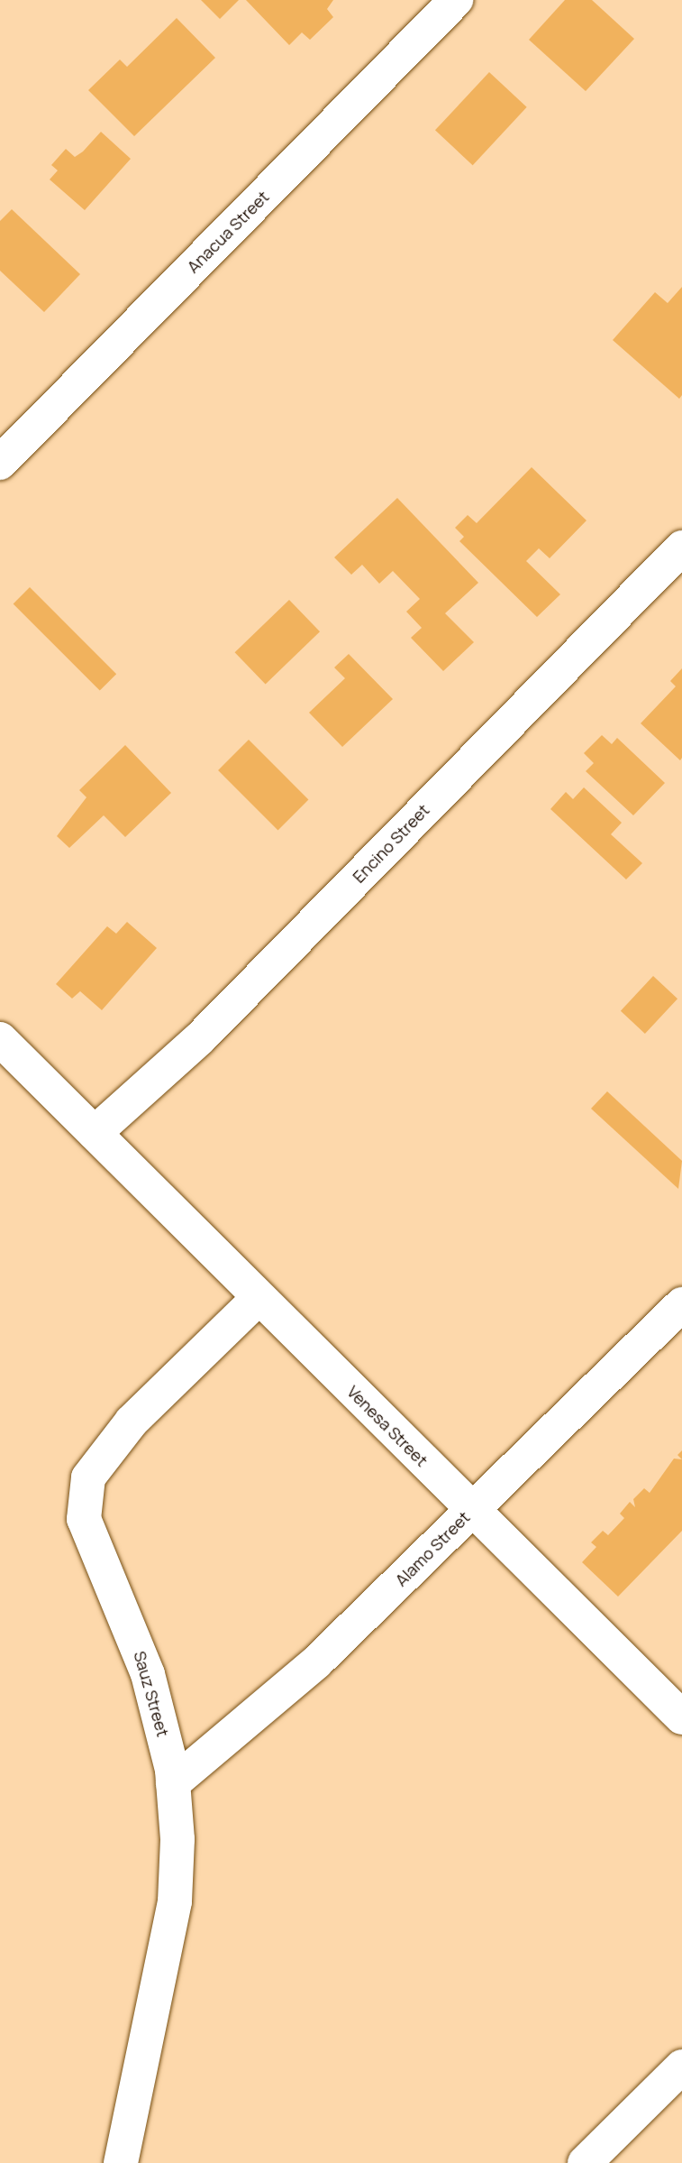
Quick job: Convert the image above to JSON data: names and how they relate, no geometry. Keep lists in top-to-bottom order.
{
  "streets": {
    "street": [
      "Anacua Street",
      "Encino Street",
      "Venesa Street",
      "Alamo Street",
      "Sauz Street"
    ]
  },
  "crossings": [
    ["Encino Street", "Venesa Street"],
    ["Venesa Street", "Alamo Street"],
    ["Venesa Street", "Sauz Street"],
    ["Alamo Street", "Sauz Street"]
  ]
}
